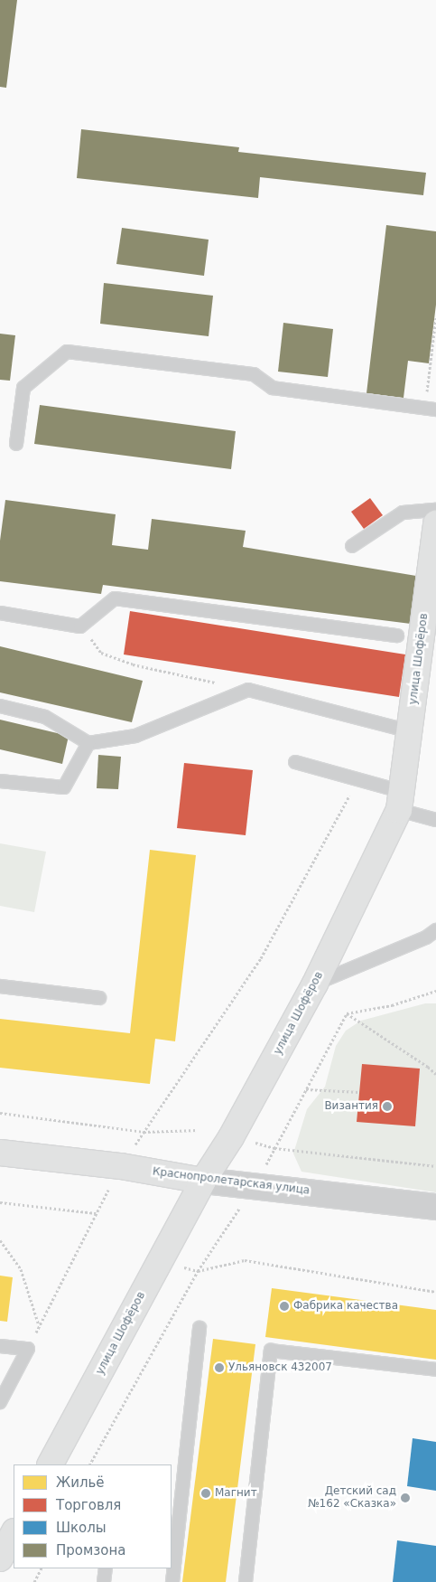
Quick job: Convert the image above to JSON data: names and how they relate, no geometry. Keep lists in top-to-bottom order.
{
  "streets": {
    "street": ["улица Шофёров", "Краснопролетарская улица"]
  },
  "crossings": [
    ["улица Шофёров", "Краснопролетарская улица"]
  ],
  "places": [
    "Византия",
    "Фабрика качества",
    "Ульяновск 432007",
    "Магнит",
    "Детский сад №162 «Сказка»"
  ],
  "legend": [
    "Жильё",
    "Торговля",
    "Школы",
    "Промзона"
  ]
}
